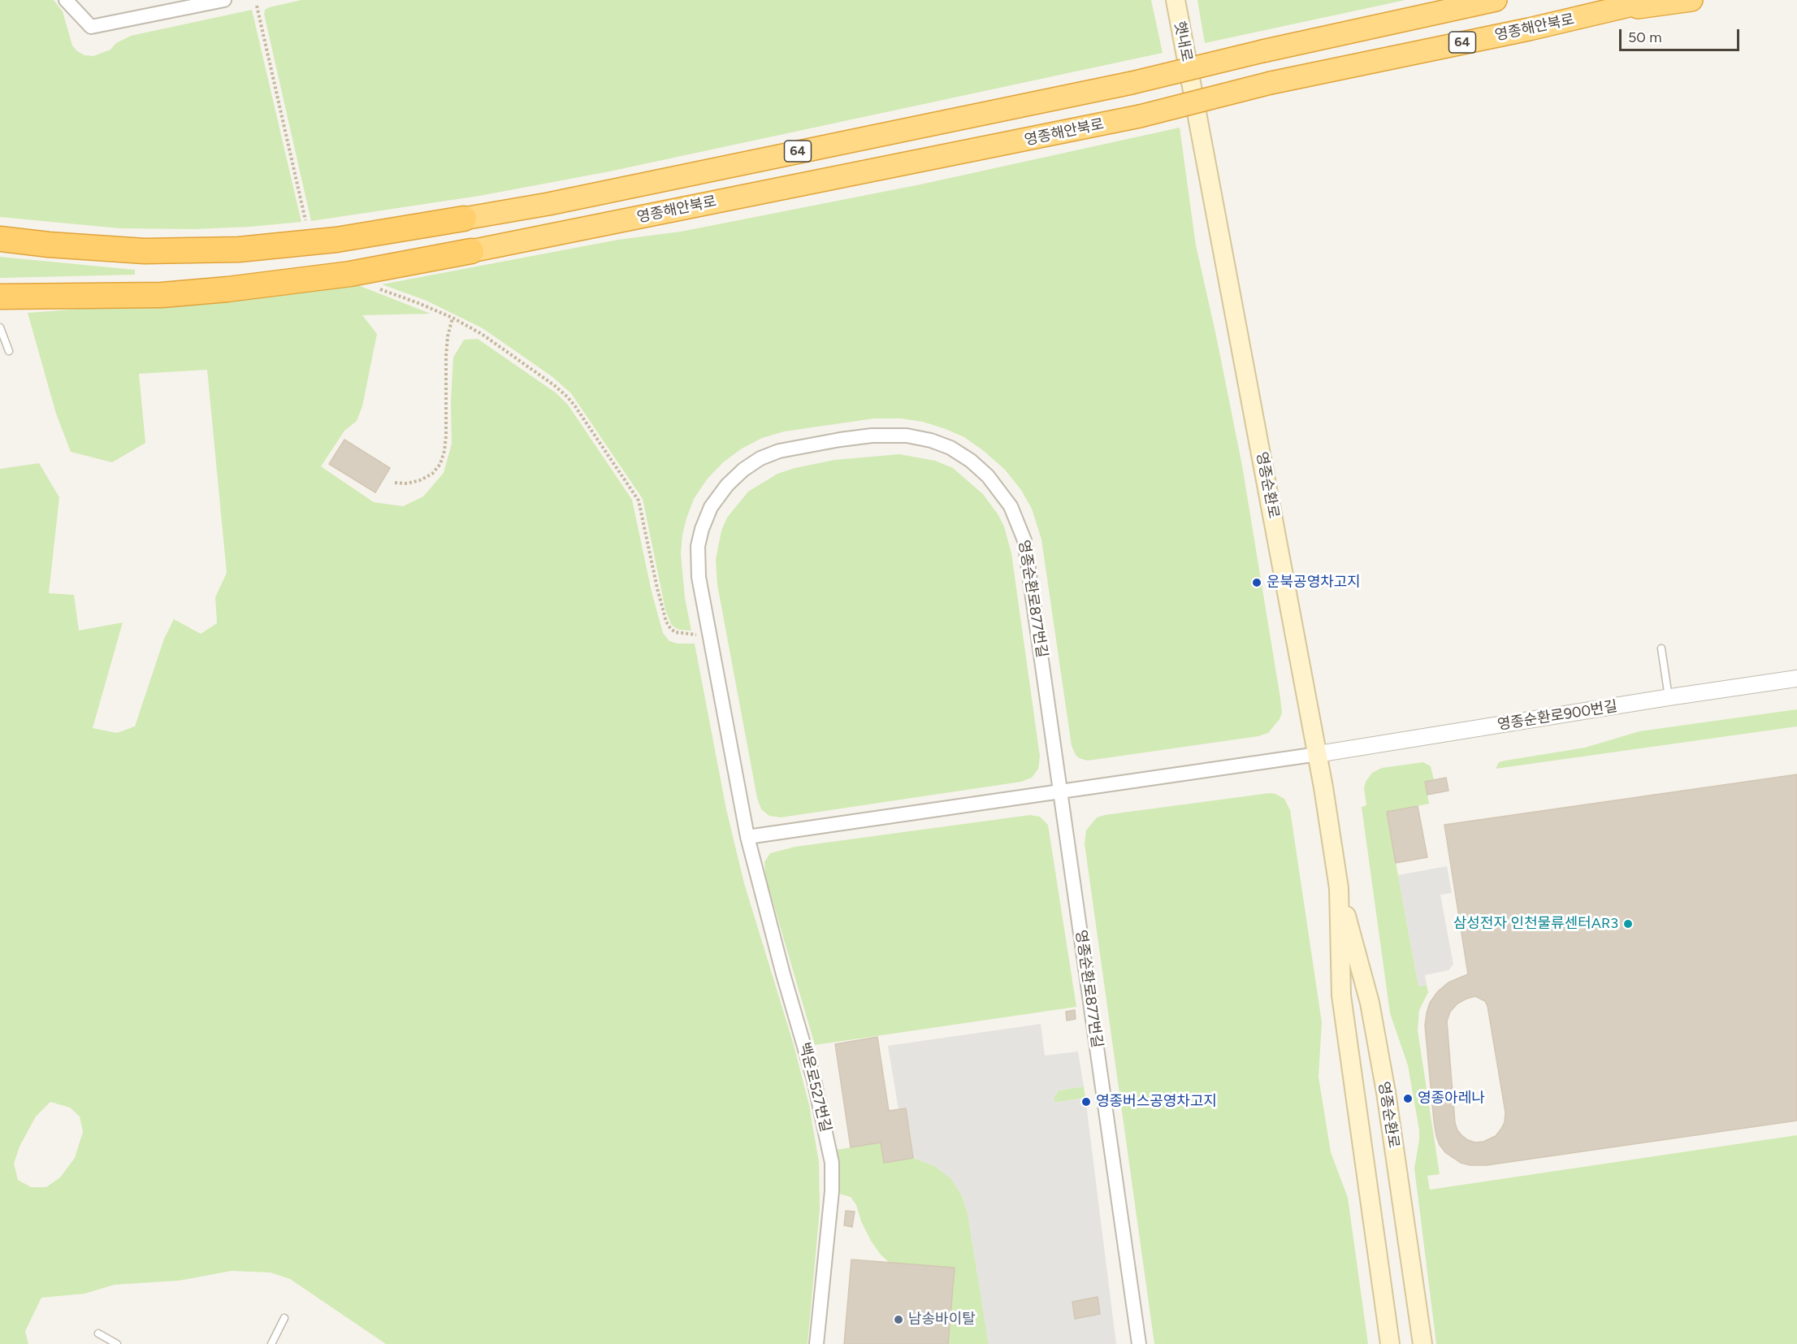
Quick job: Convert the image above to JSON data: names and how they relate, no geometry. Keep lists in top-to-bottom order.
{
  "streets": {
    "highway": ["영종해안북로", "64"],
    "main road": ["햇내로", "영종순환로"],
    "street": ["영종순환로877번길", "영종순환로900번길", "백운로527번길"]
  },
  "crossings": [
    ["햇내로", "영종순환로"],
    ["영종순환로", "영종순환로900번길"],
    ["영종순환로877번길", "백운로527번길"]
  ],
  "places": [
    "운북공영차고지",
    "삼성전자 인천물류센터AR3",
    "영종아레나",
    "영종버스공영차고지",
    "남송바이탈"
  ],
  "scale_bar": "50 m"
}
